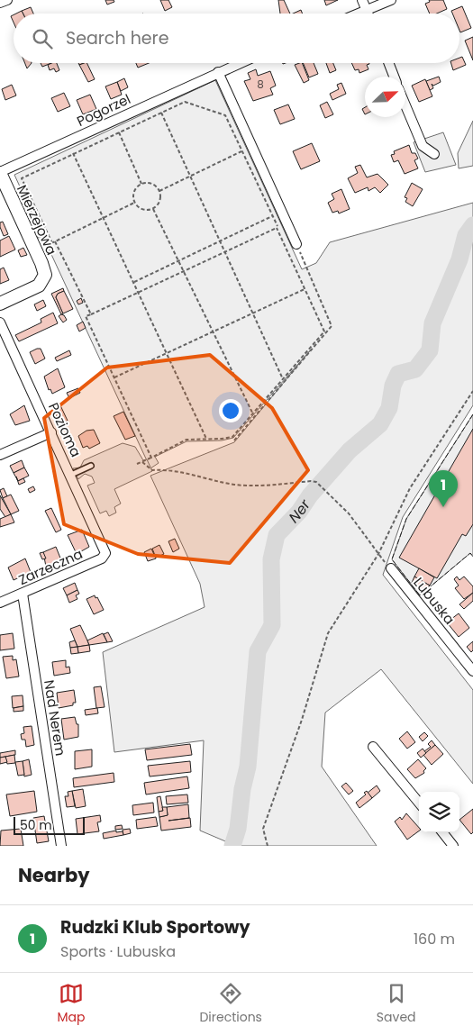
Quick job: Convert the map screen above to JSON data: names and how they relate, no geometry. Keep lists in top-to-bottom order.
{
  "streets": {
    "street": [
      "Pogorzel",
      "Mierzejowa",
      "Pozioma",
      "Zarzeczna",
      "Lubuska",
      "Nad Nerem"
    ]
  },
  "crossings": [
    ["Pogorzel", "Mierzejowa"],
    ["Pozioma", "Zarzeczna"],
    ["Zarzeczna", "Nad Nerem"]
  ],
  "water": ["Ner"],
  "house_numbers": ["8"],
  "scale_bar": "50 m",
  "north": "top right",
  "page": {
    "search": "Search here",
    "pins": "1",
    "scale": "50 m",
    "heading": "Nearby",
    "list": [
      {
        "mark": "1",
        "name": "Rudzki Klub Sportowy",
        "note": "Sports · Lubuska",
        "value": "160 m"
      }
    ],
    "nav": ["Map", "Directions", "Saved"]
  }
}
